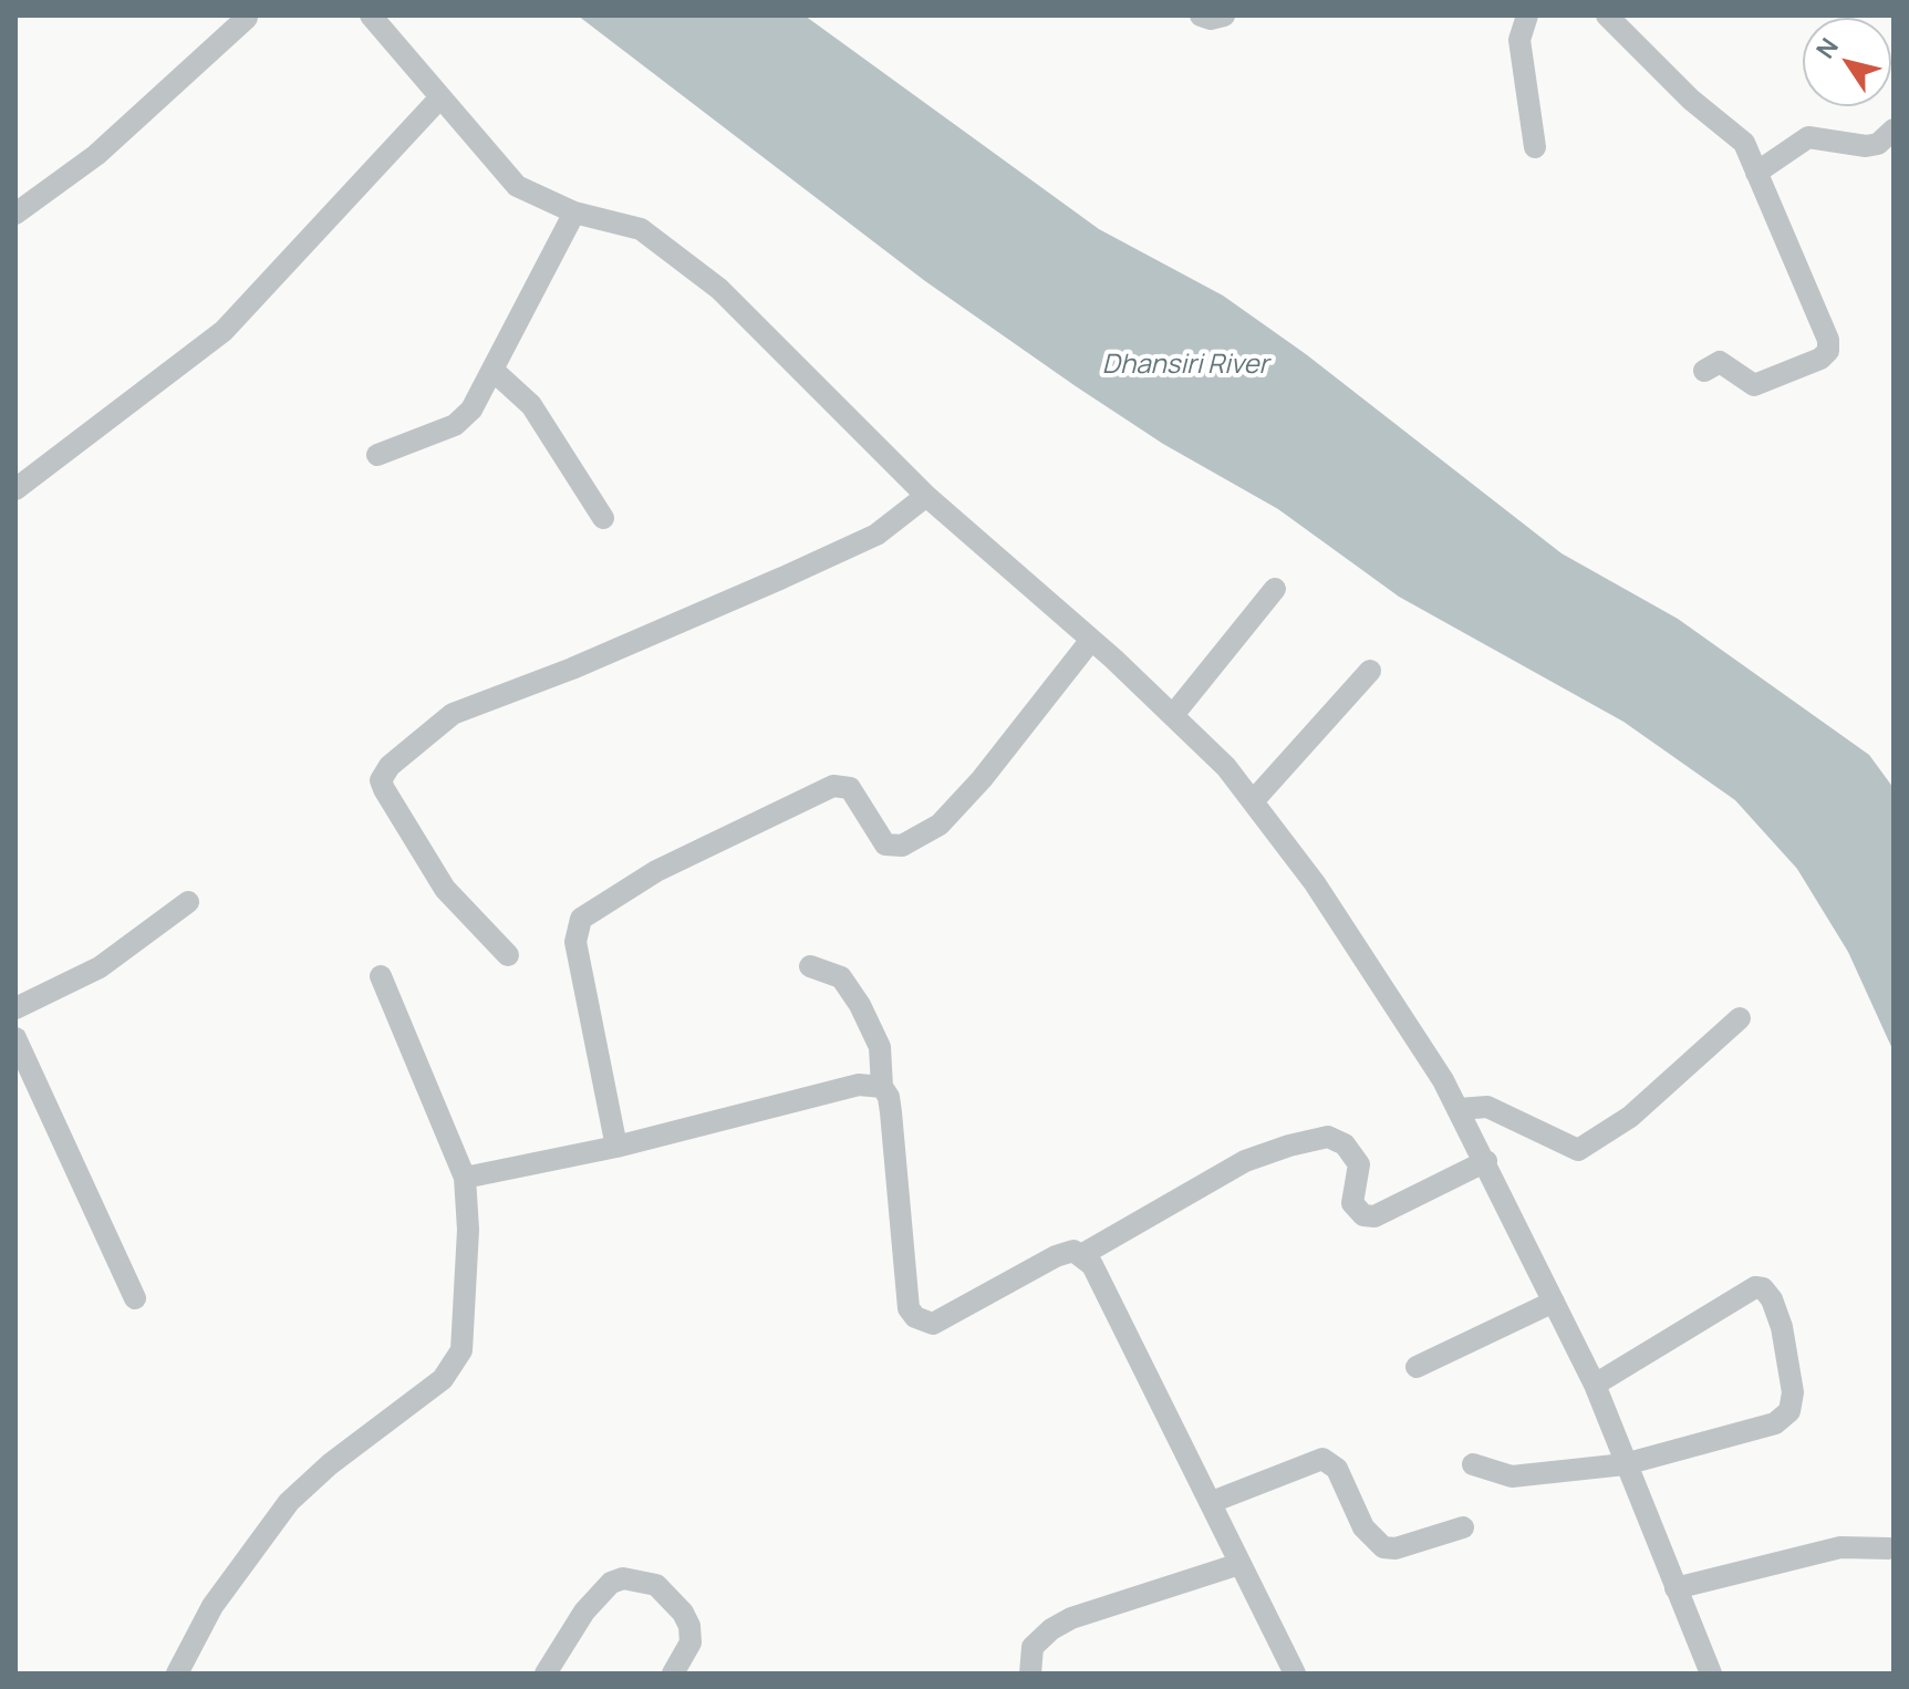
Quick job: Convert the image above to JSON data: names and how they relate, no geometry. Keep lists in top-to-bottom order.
{
  "water": ["Dhansiri River"],
  "north": "top left"
}
